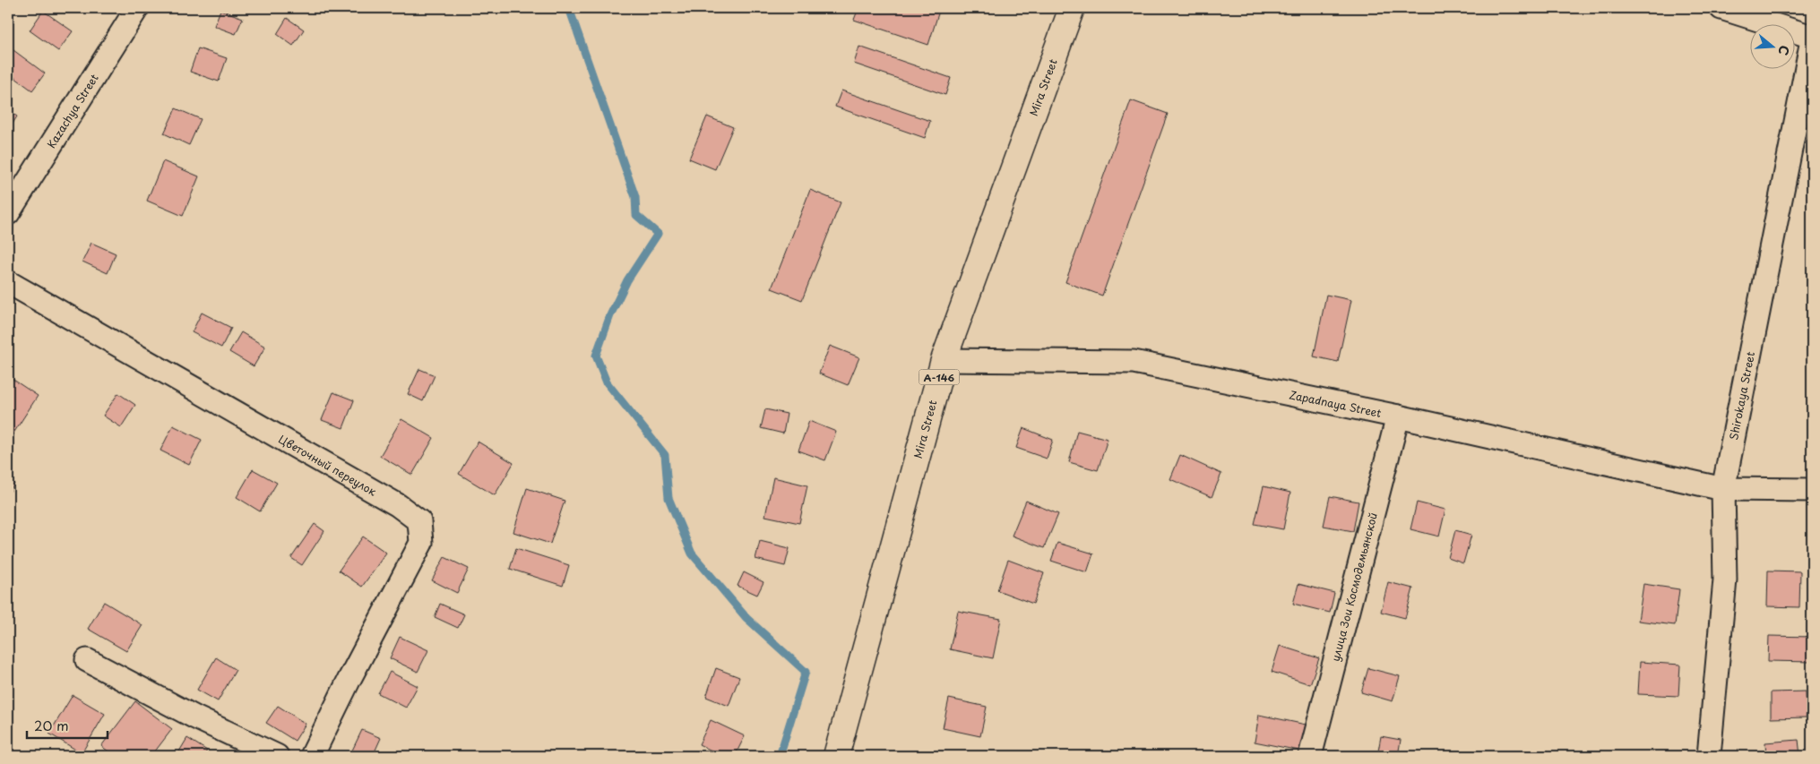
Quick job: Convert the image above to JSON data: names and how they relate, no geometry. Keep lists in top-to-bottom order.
{
  "streets": {
    "highway": ["Mira Street", "А-146"],
    "street": [
      "Kazachya Street",
      "Shirokaya Street",
      "Zapadnaya Street",
      "Цветочный переулок",
      "улица Зои Космодемьянской"
    ]
  },
  "crossings": [
    ["Mira Street", "Zapadnaya Street"],
    ["Shirokaya Street", "Zapadnaya Street"],
    ["Zapadnaya Street", "улица Зои Космодемьянской"]
  ],
  "scale_bar": "20 m",
  "north": "right"
}
